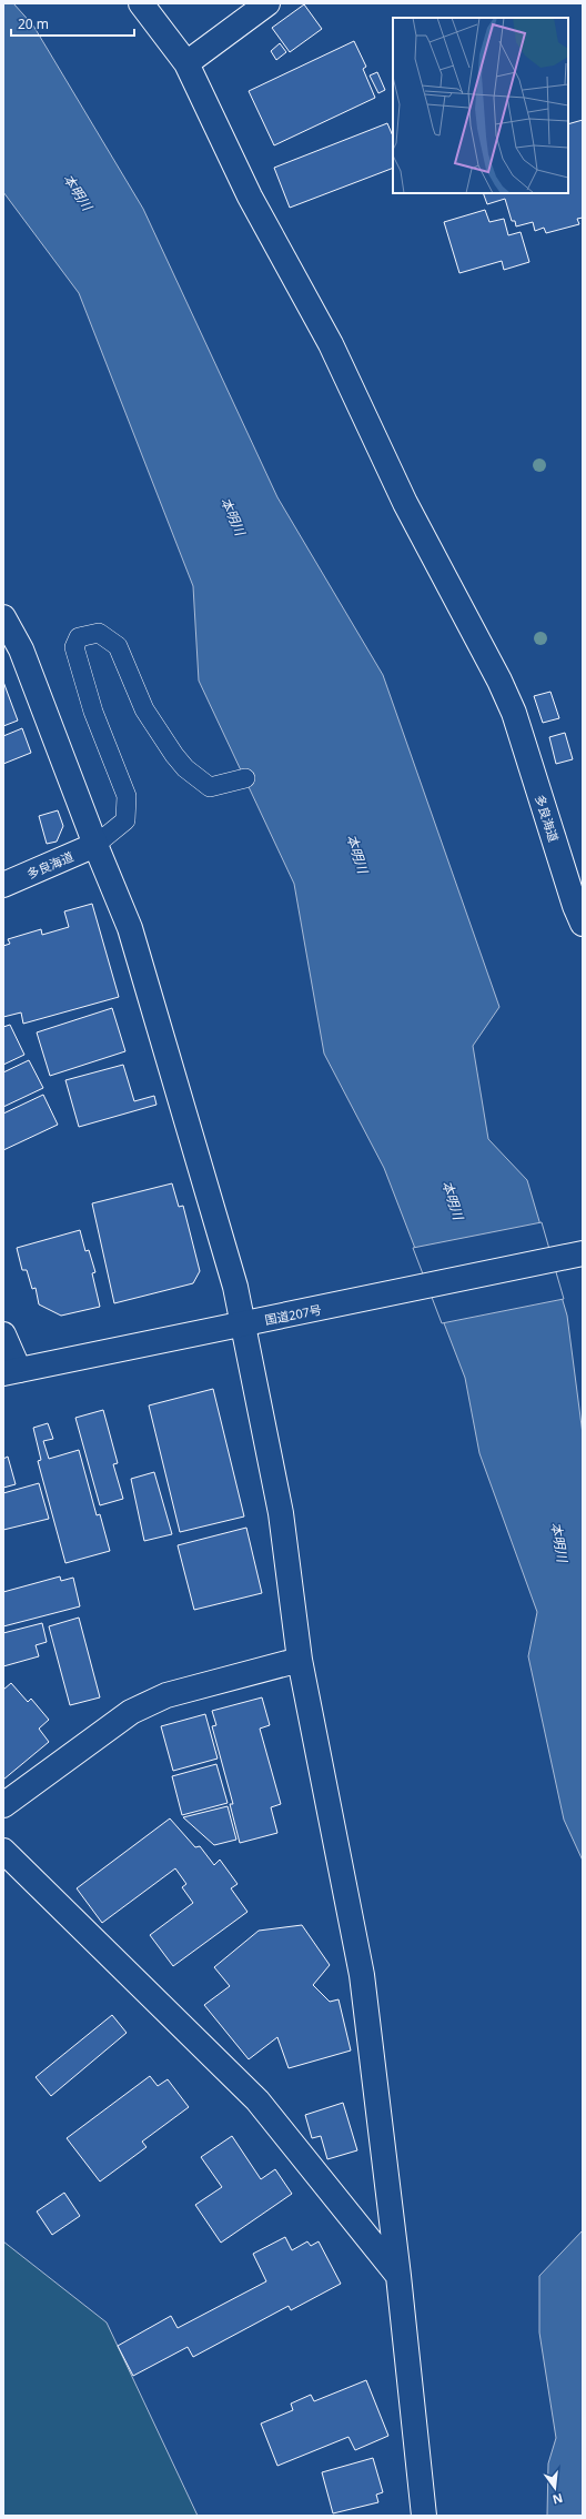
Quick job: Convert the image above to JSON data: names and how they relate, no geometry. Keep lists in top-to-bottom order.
{
  "streets": {
    "main road": ["多良海道", "国道207号"]
  },
  "water": ["本明川"],
  "scale_bar": "20 m",
  "north": "bottom"
}
